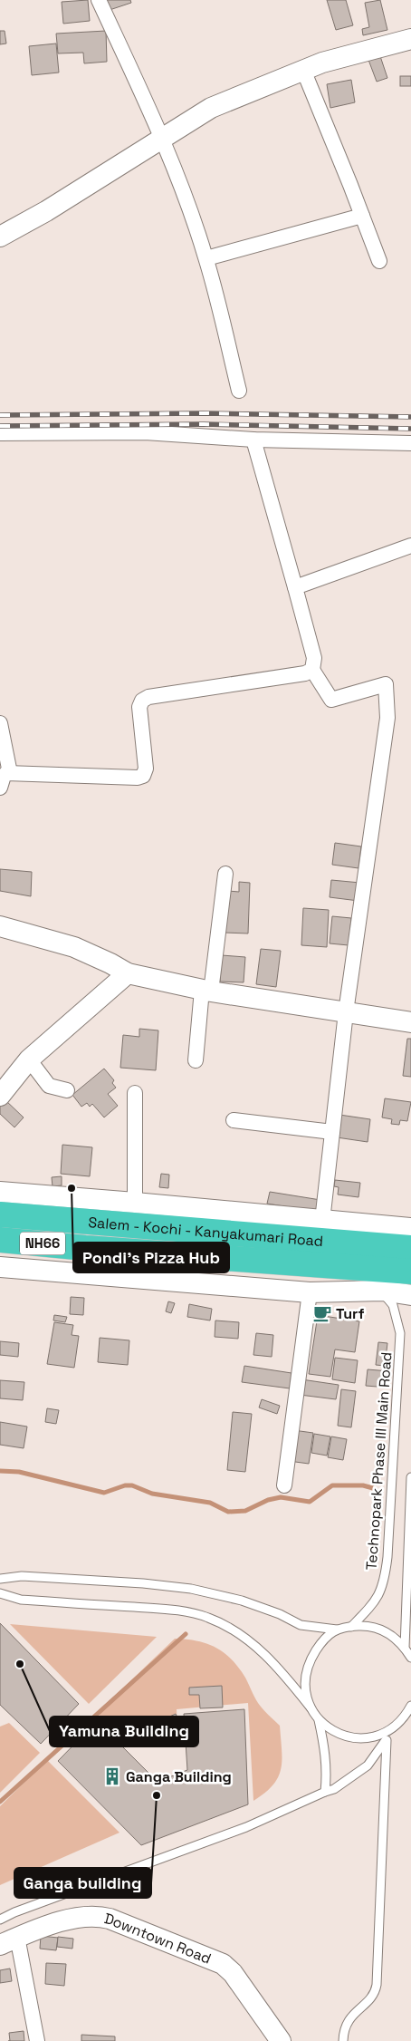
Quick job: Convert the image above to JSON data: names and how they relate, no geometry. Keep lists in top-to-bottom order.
{
  "streets": {
    "highway": ["Salem - Kochi - Kanyakumari Road", "NH66"],
    "street": ["Downtown Road"],
    "lane": ["Technopark Phase III Main Road"]
  },
  "places": {
    "other": ["Pondi's Pizza Hub", "Yamuna Building", "Ganga building"],
    "cafe": ["Turf"],
    "building": ["Ganga Building"]
  }
}
